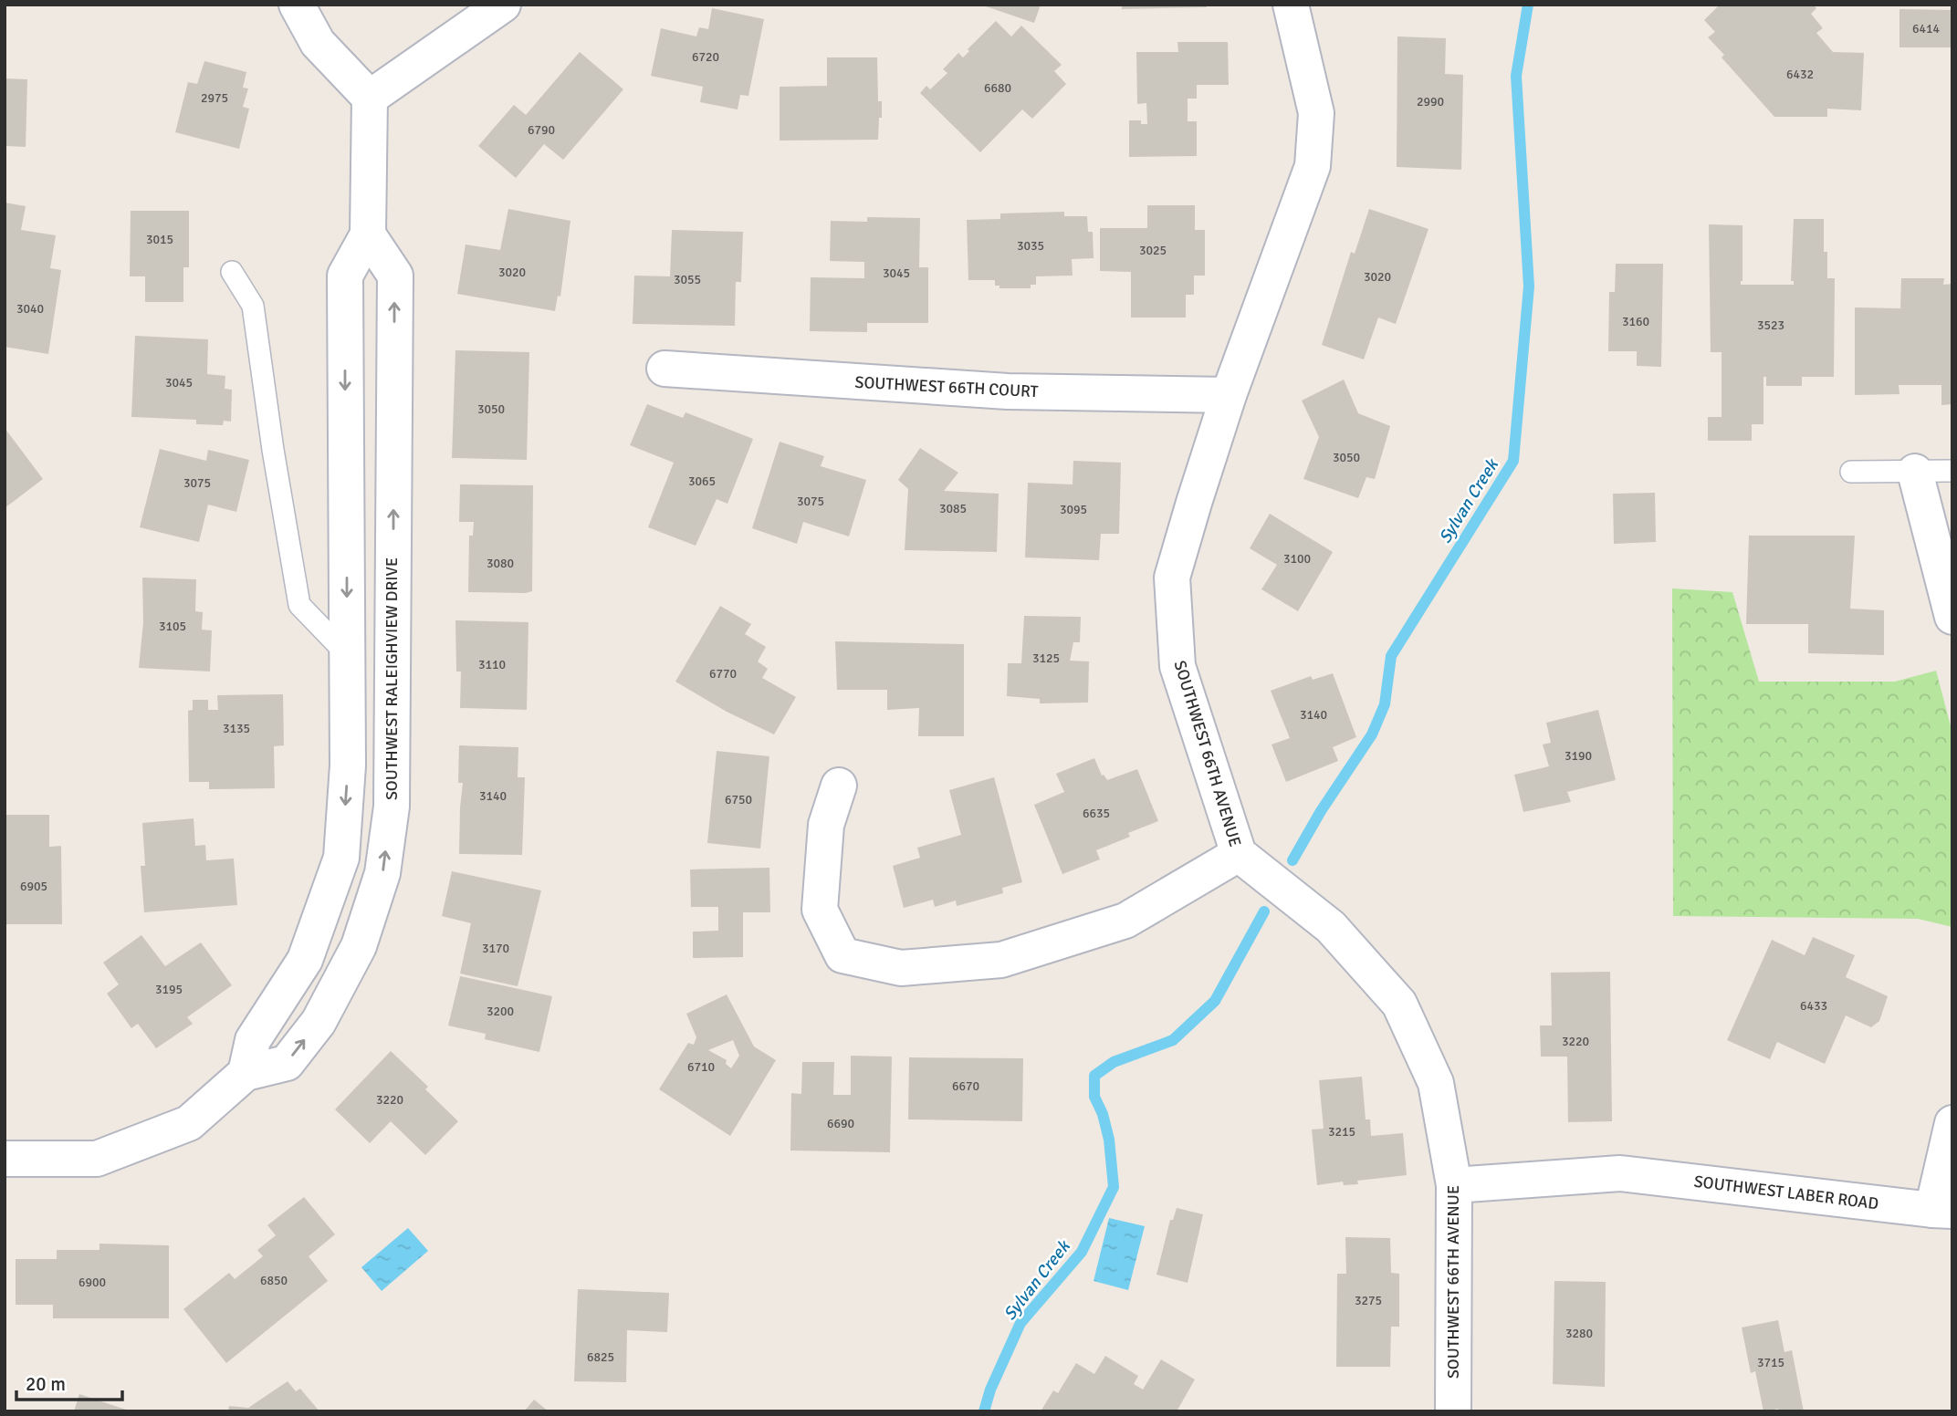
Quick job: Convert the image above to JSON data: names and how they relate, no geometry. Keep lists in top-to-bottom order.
{
  "streets": {
    "street": [
      "SOUTHWEST 66TH COURT",
      "SOUTHWEST RALEIGHVIEW DRIVE",
      "SOUTHWEST 66TH AVENUE",
      "SOUTHWEST LABER ROAD"
    ]
  },
  "crossings": [
    ["SOUTHWEST 66TH COURT", "SOUTHWEST 66TH AVENUE"],
    ["SOUTHWEST 66TH AVENUE", "SOUTHWEST LABER ROAD"]
  ],
  "water": ["Sylvan Creek"],
  "house_numbers": [
    "6414",
    "6720",
    "6432",
    "6680",
    "2975",
    "2990",
    "6790",
    "3015",
    "3035",
    "3025",
    "3020",
    "3045",
    "3020",
    "3055",
    "3040",
    "3160",
    "3523",
    "3045",
    "3050",
    "3050",
    "3065",
    "3075",
    "3075",
    "3085",
    "3095",
    "3100",
    "3080",
    "3105",
    "3125",
    "3110",
    "6770",
    "3140",
    "3135",
    "3190",
    "3140",
    "6750",
    "6635",
    "6905",
    "3170",
    "3195",
    "6433",
    "3200",
    "3220",
    "6710",
    "6670",
    "3220",
    "6690",
    "3215",
    "6850",
    "6900",
    "3275",
    "3280",
    "6825",
    "3715"
  ],
  "scale_bar": "20 m"
}
